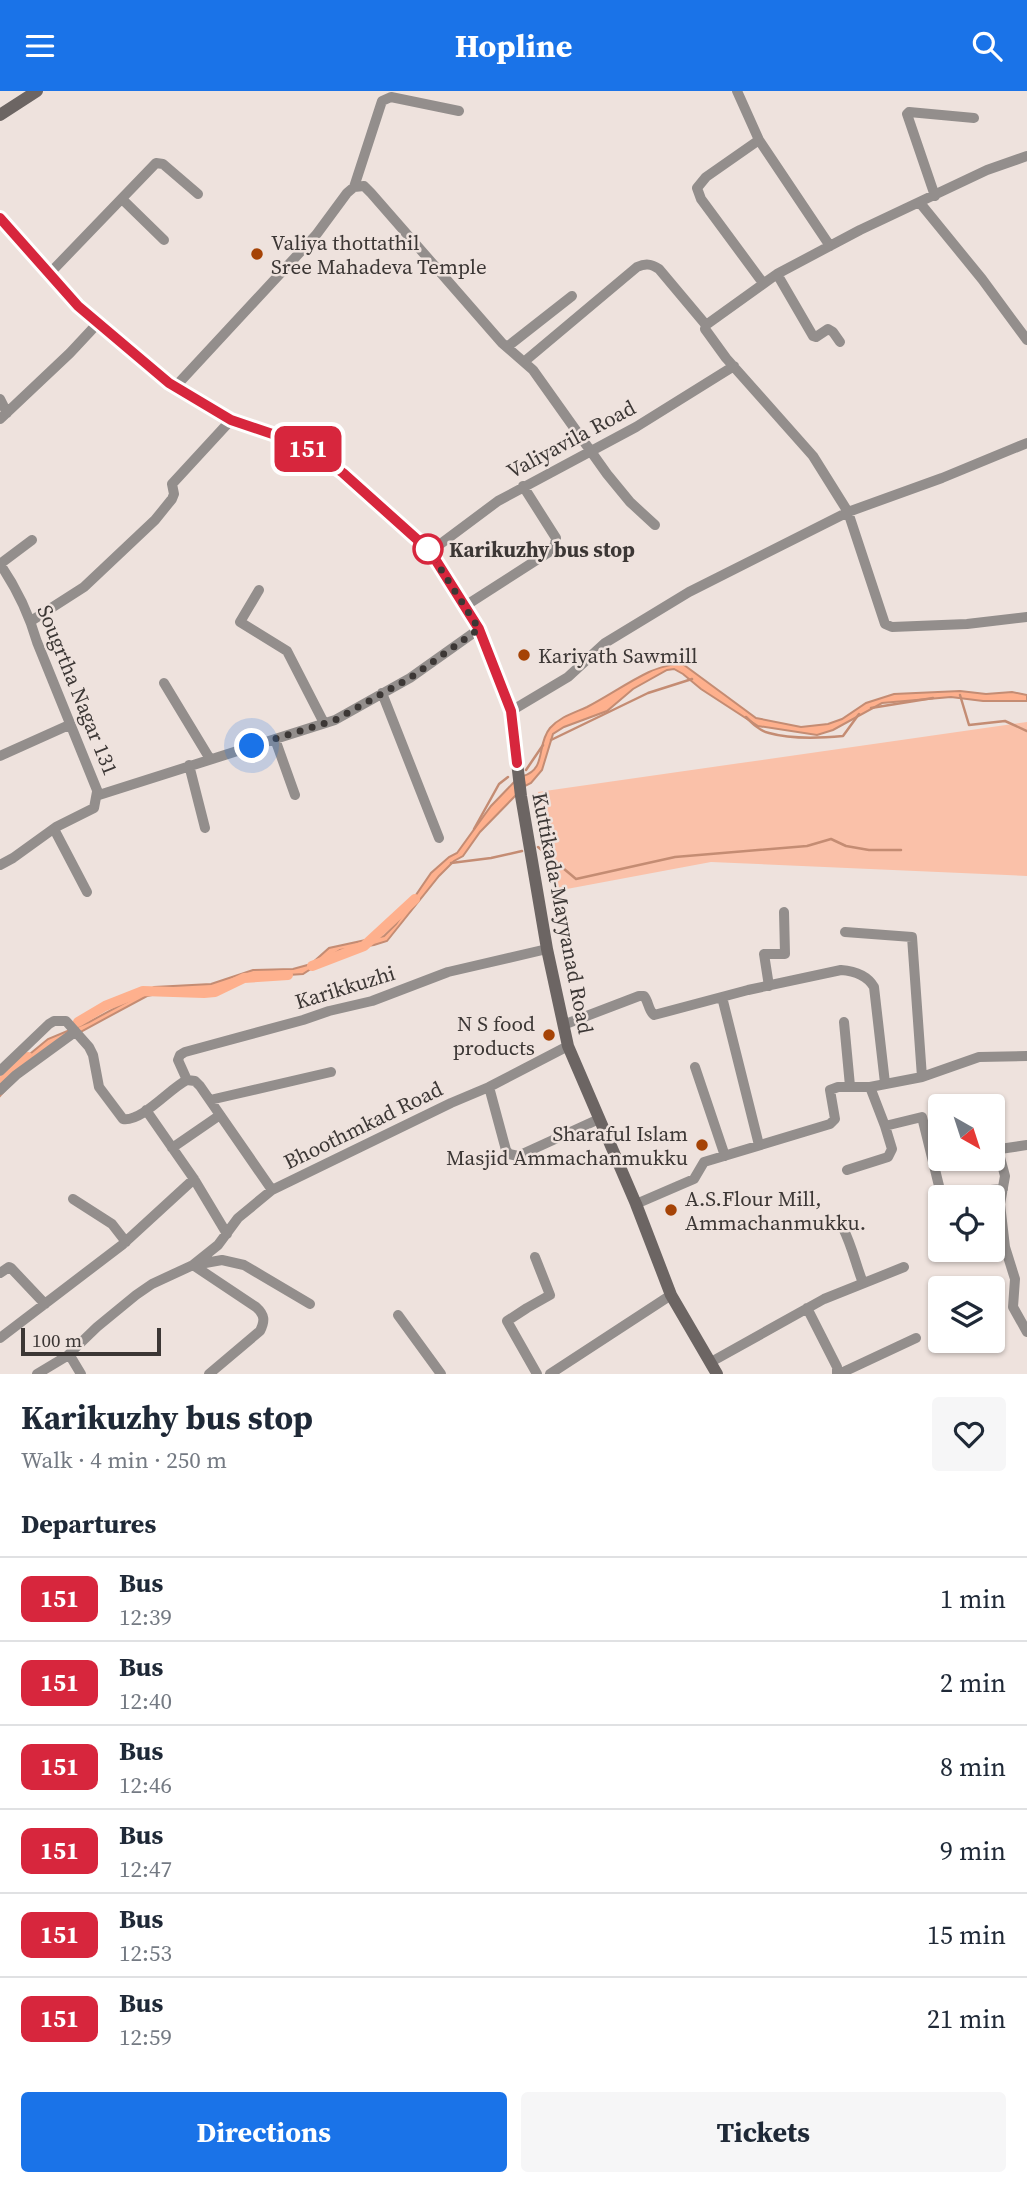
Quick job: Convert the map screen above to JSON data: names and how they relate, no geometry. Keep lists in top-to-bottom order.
{
  "streets": {
    "main road": ["Kuttikada-Mayyanad Road"],
    "street": [
      "Valiyavila Road",
      "Sougrtha Nagar 131",
      "Karikkuzhi",
      "Bhoothmkad Road"
    ]
  },
  "crossings": [
    ["Valiyavila Road", "Kuttikada-Mayyanad Road"],
    ["Sougrtha Nagar 131", "Kuttikada-Mayyanad Road"],
    ["Kuttikada-Mayyanad Road", "Karikkuzhi"],
    ["Kuttikada-Mayyanad Road", "Bhoothmkad Road"]
  ],
  "places": [
    "Valiya thottathil Sree Mahadeva Temple",
    "Karikuzhy bus stop",
    "Kariyath Sawmill",
    "N S food products",
    "Sharaful Islam Masjid Ammachanmukku",
    "A.S.Flour Mill, Ammachanmukku."
  ],
  "lines": ["bus line 151"],
  "scale_bar": "100 m",
  "north": "bottom right",
  "page": {
    "header": "Hopline",
    "on_map": "151",
    "scale": "100 m",
    "heading": [
      ["Karikuzhy bus stop", "Walk · 4 min · 250 m"],
      "Departures"
    ],
    "list": [
      {
        "mark": "151",
        "name": "Bus",
        "note": "12:39",
        "value": "1 min"
      },
      {
        "mark": "151",
        "name": "Bus",
        "note": "12:40",
        "value": "2 min"
      },
      {
        "mark": "151",
        "name": "Bus",
        "note": "12:46",
        "value": "8 min"
      },
      {
        "mark": "151",
        "name": "Bus",
        "note": "12:47",
        "value": "9 min"
      },
      {
        "mark": "151",
        "name": "Bus",
        "note": "12:53",
        "value": "15 min"
      },
      {
        "mark": "151",
        "name": "Bus",
        "note": "12:59",
        "value": "21 min"
      }
    ],
    "buttons": ["Directions", "Tickets"]
  }
}
